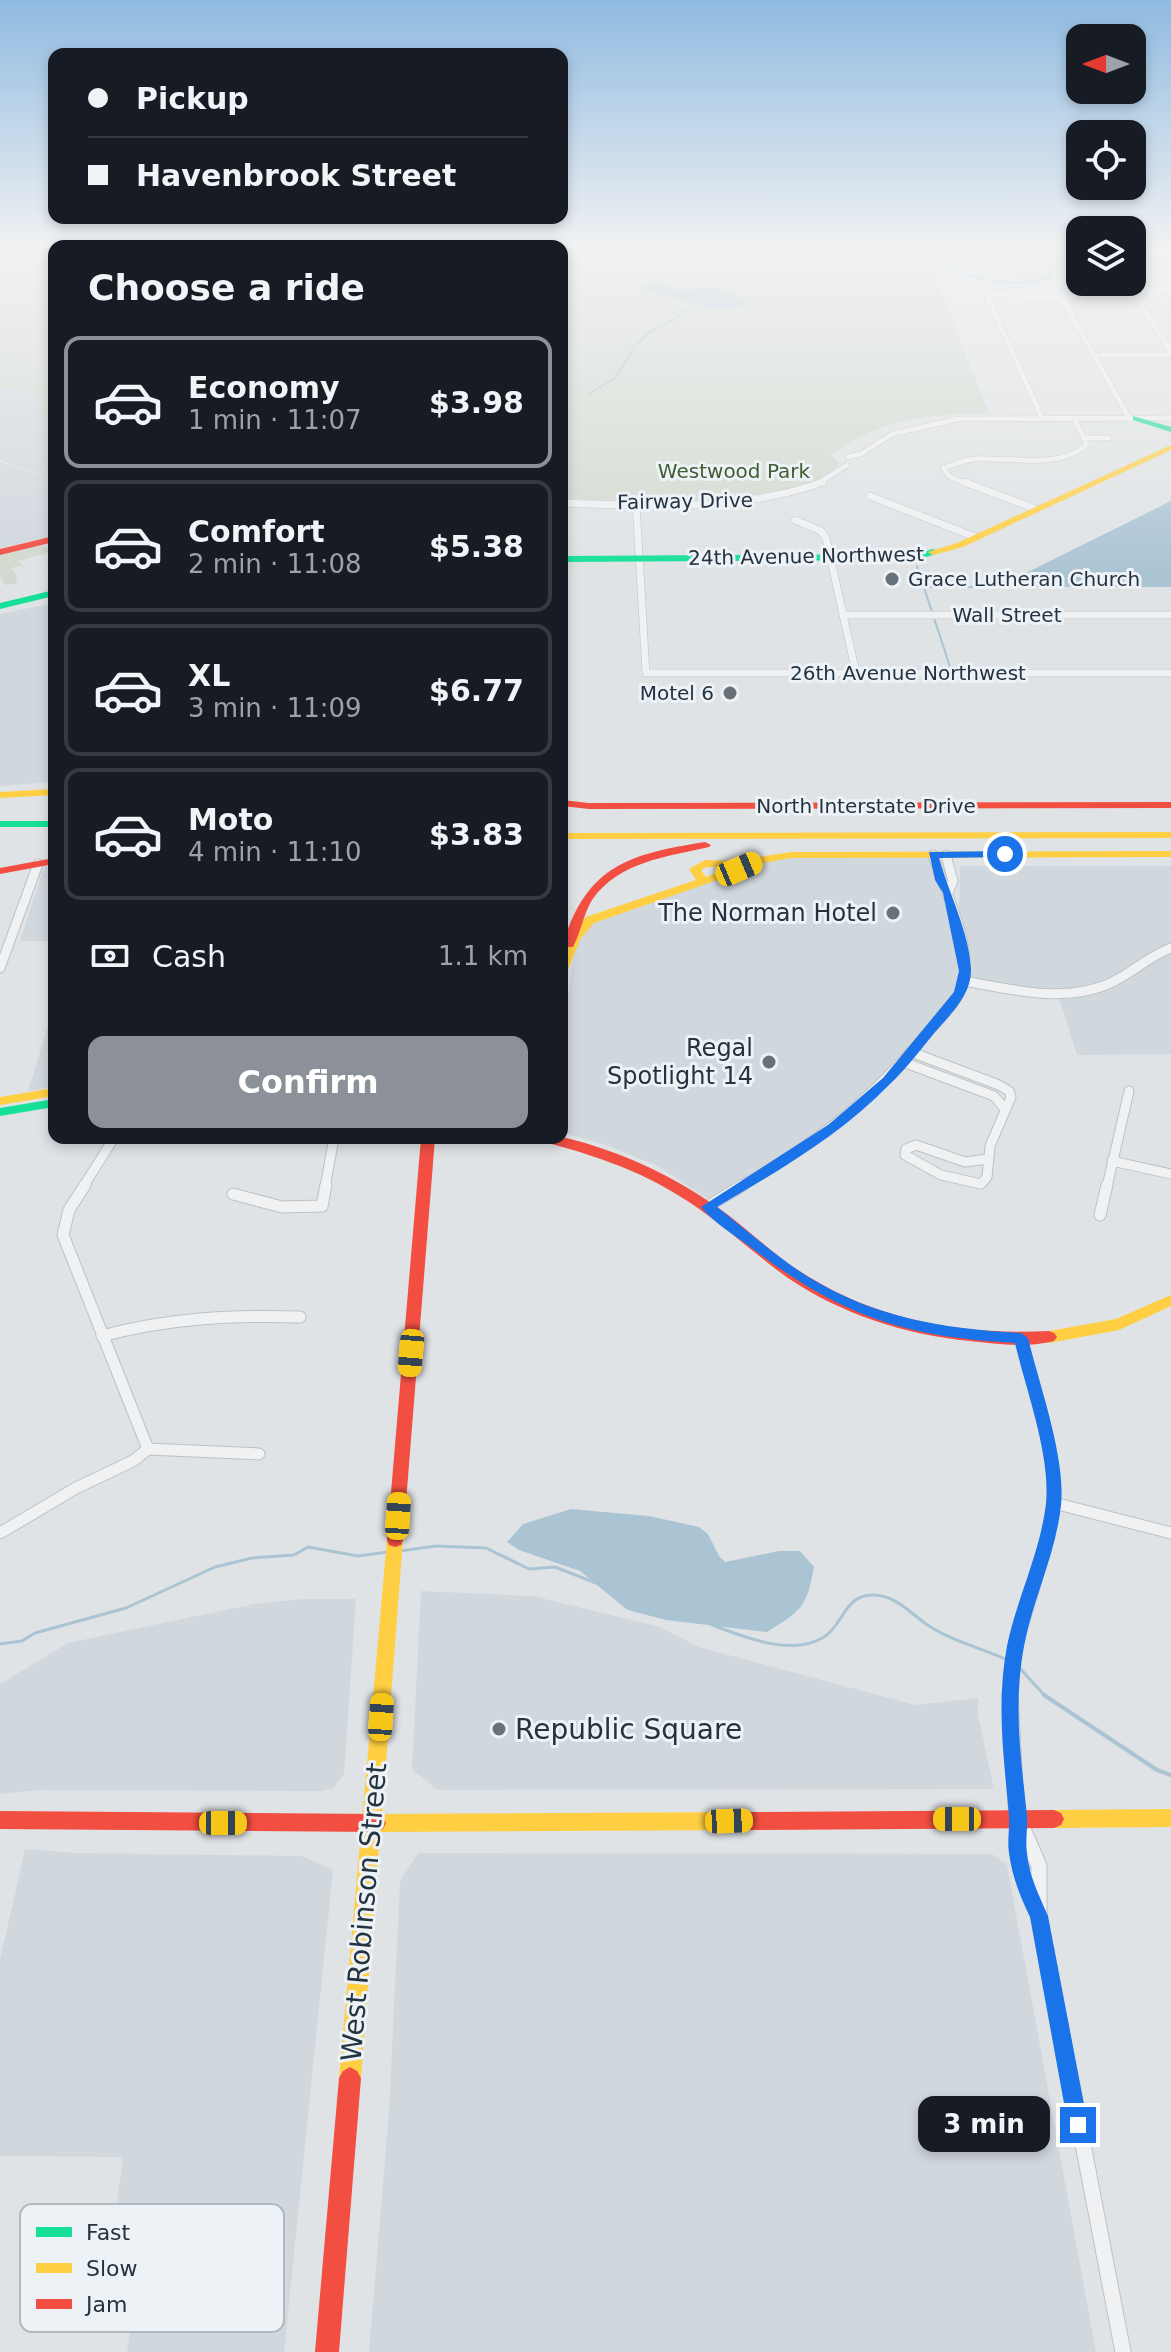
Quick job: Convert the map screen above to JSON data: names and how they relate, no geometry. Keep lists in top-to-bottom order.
{
  "streets": {
    "main road": ["24th Avenue Northwest", "North Interstate Drive", "West Robinson Street"],
    "street": ["Fairway Drive", "Wall Street", "26th Avenue Northwest"]
  },
  "crossings": [
    ["24th Avenue Northwest", "26th Avenue Northwest"]
  ],
  "parks": ["Westwood Park"],
  "places": [
    "Grace Lutheran Church",
    "Motel 6",
    "The Norman Hotel",
    "Regal Spotlight 14",
    "Republic Square"
  ],
  "legend": ["Fast", "Slow", "Jam"],
  "north": "left",
  "page": {
    "banner": ["Pickup", "Havenbrook Street"],
    "heading": "Choose a ride",
    "list": [
      {
        "name": "Economy",
        "note": "1 min · 11:07",
        "value": "$3.98"
      },
      {
        "name": "Comfort",
        "note": "2 min · 11:08",
        "value": "$5.38"
      },
      {
        "name": "XL",
        "note": "3 min · 11:09",
        "value": "$6.77"
      },
      {
        "name": "Moto",
        "note": "4 min · 11:10",
        "value": "$3.83"
      }
    ],
    "pay": ["Cash", "1.1 km"],
    "buttons": "Confirm",
    "bubble": "3 min"
  }
}
